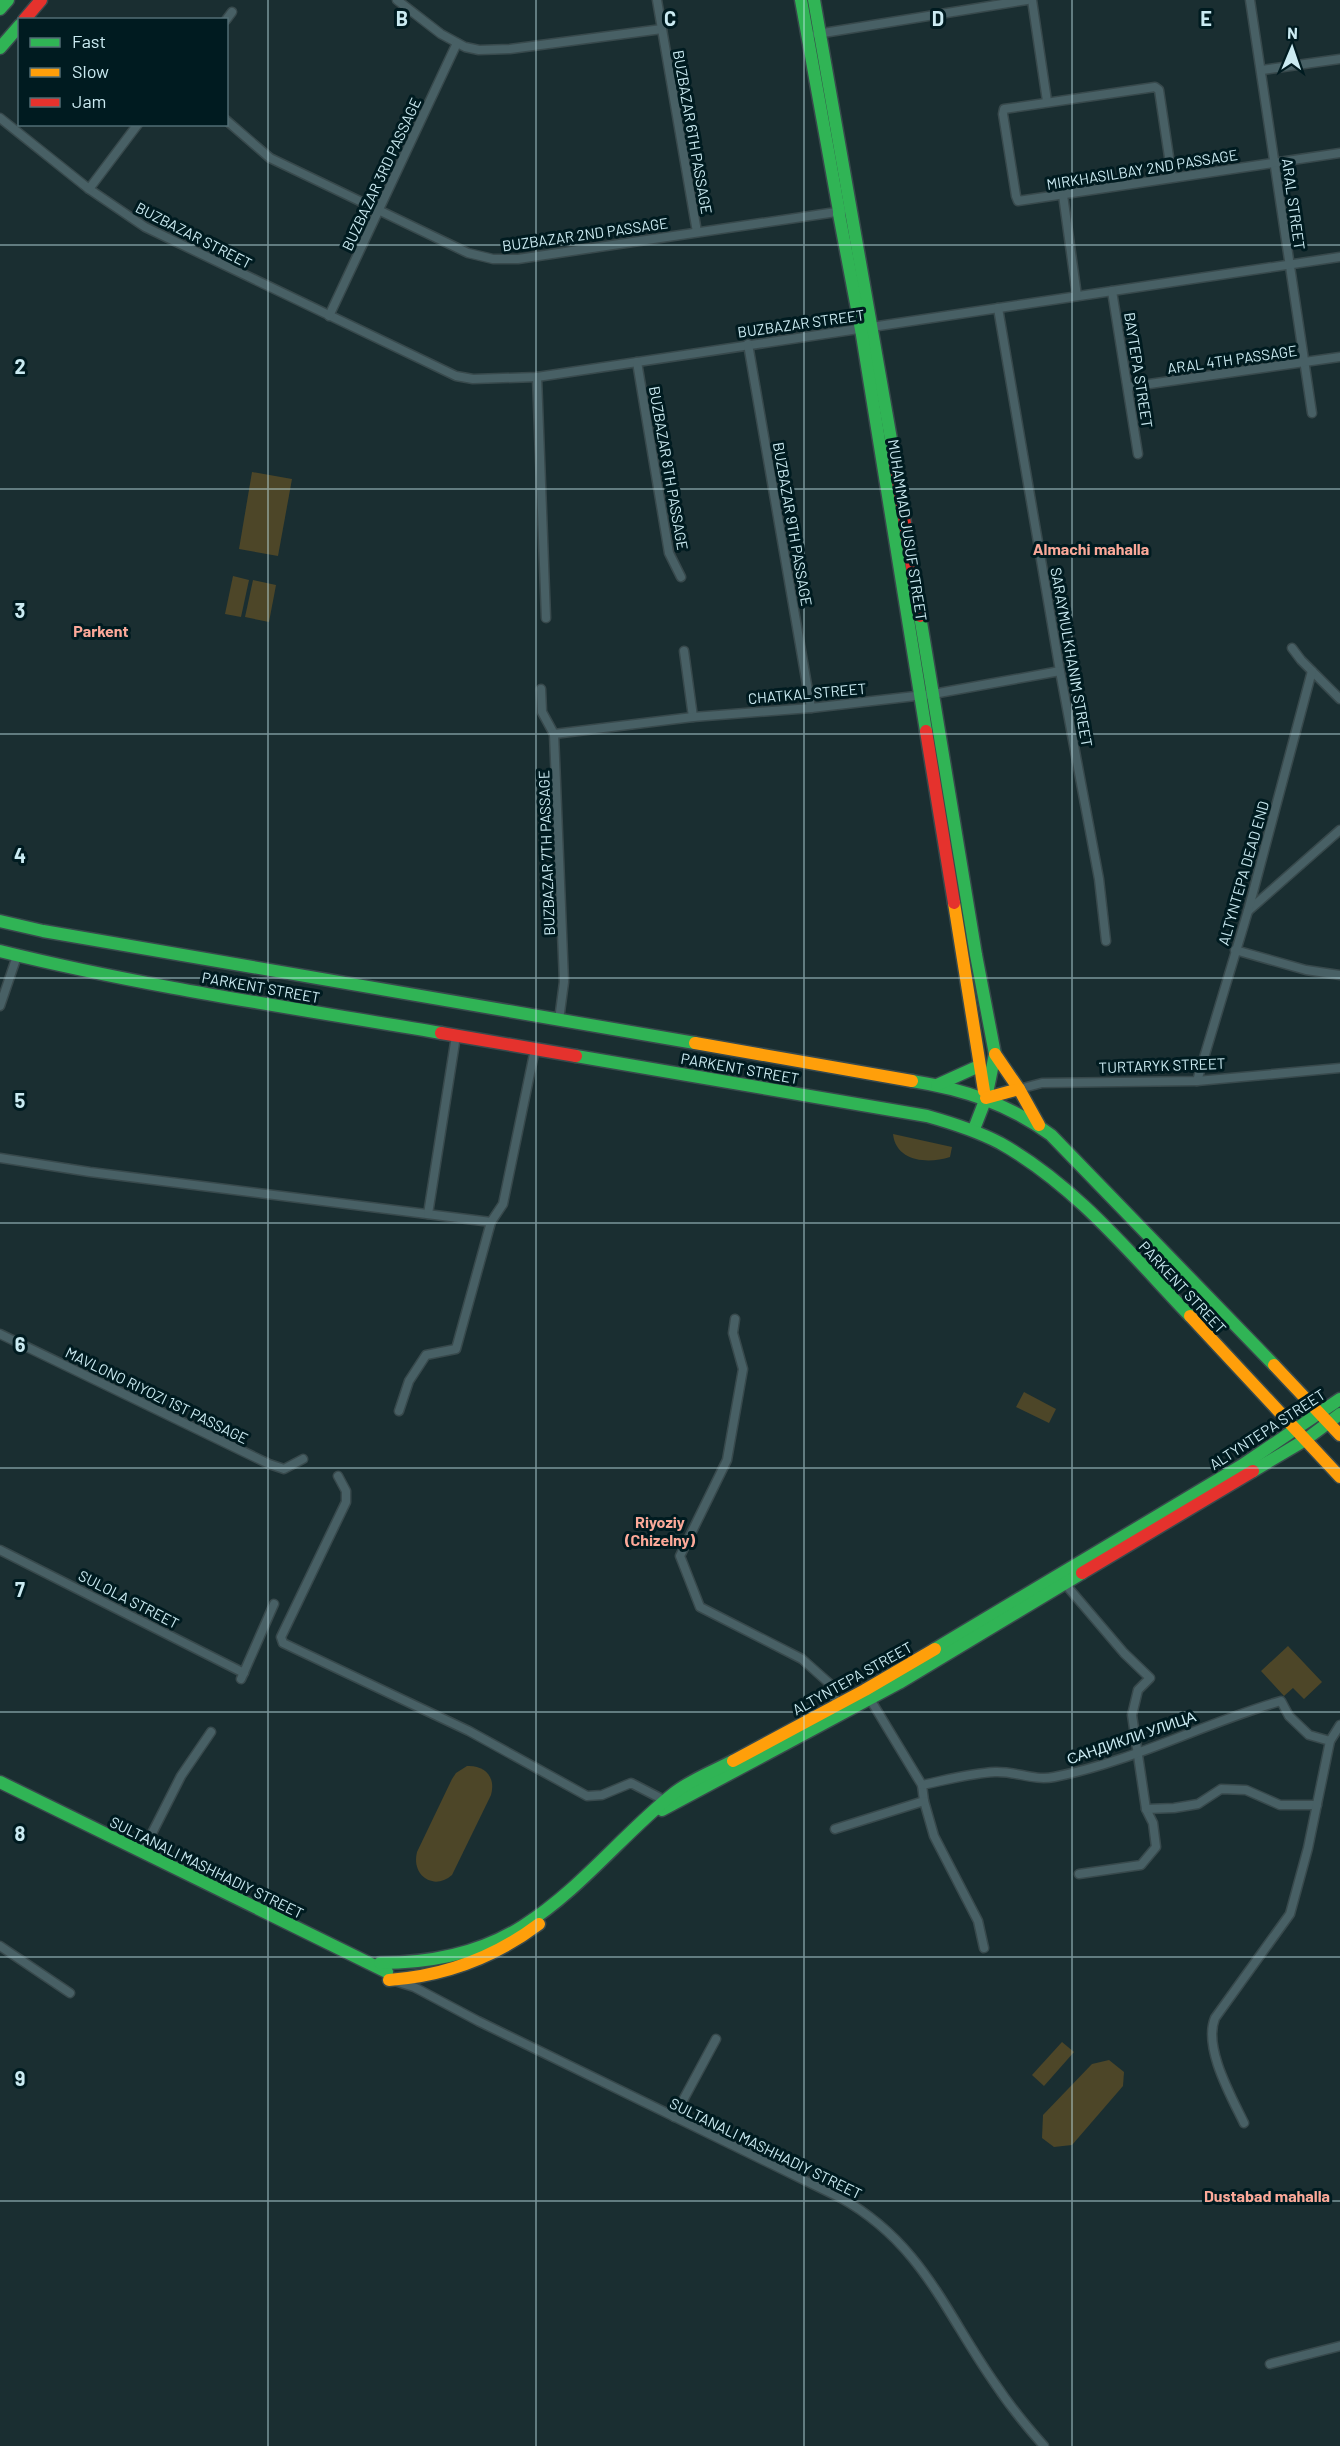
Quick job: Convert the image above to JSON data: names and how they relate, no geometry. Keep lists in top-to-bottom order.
{
  "streets": {
    "street": [
      "BUZBAZAR 6TH PASSAGE",
      "MIRKHASILBAY 2ND PASSAGE",
      "BUZBAZAR 3RD PASSAGE",
      "ARAL STREET",
      "BUZBAZAR 2ND PASSAGE",
      "BUZBAZAR STREET",
      "ARAL 4TH PASSAGE",
      "BAYTEPA STREET",
      "BUZBAZAR 8TH PASSAGE",
      "BUZBAZAR 9TH PASSAGE",
      "MUHAMMAD JUSUF STREET",
      "SARAYMULKHANIM STREET",
      "CHATKAL STREET",
      "BUZBAZAR 7TH PASSAGE",
      "ALTYNTEPA DEAD END",
      "PARKENT STREET",
      "TURTARYK STREET",
      "MAVLONO RIYOZI 1ST PASSAGE",
      "ALTYNTEPA STREET",
      "SULOLA STREET",
      "САНДИКЛИ УЛИЦА",
      "SULTАNALI MASHHADIY STREET",
      "SULTANALI MASHHADIY STREET"
    ]
  },
  "crossings": [
    ["BUZBAZAR 6TH PASSAGE", "BUZBAZAR 2ND PASSAGE"],
    ["MIRKHASILBAY 2ND PASSAGE", "ARAL STREET"],
    ["BUZBAZAR 3RD PASSAGE", "BUZBAZAR 2ND PASSAGE"],
    ["BUZBAZAR 3RD PASSAGE", "BUZBAZAR STREET"],
    ["ARAL STREET", "BUZBAZAR STREET"],
    ["ARAL STREET", "ARAL 4TH PASSAGE"],
    ["BUZBAZAR 2ND PASSAGE", "MUHAMMAD JUSUF STREET"],
    ["BUZBAZAR STREET", "BAYTEPA STREET"],
    ["BUZBAZAR STREET", "BUZBAZAR 8TH PASSAGE"],
    ["BUZBAZAR STREET", "BUZBAZAR 9TH PASSAGE"],
    ["BUZBAZAR STREET", "MUHAMMAD JUSUF STREET"],
    ["BUZBAZAR STREET", "SARAYMULKHANIM STREET"],
    ["ARAL 4TH PASSAGE", "BAYTEPA STREET"],
    ["BUZBAZAR 9TH PASSAGE", "CHATKAL STREET"],
    ["MUHAMMAD JUSUF STREET", "CHATKAL STREET"],
    ["MUHAMMAD JUSUF STREET", "PARKENT STREET"],
    ["MUHAMMAD JUSUF STREET", "TURTARYK STREET"],
    ["SARAYMULKHANIM STREET", "CHATKAL STREET"],
    ["CHATKAL STREET", "BUZBAZAR 7TH PASSAGE"],
    ["BUZBAZAR 7TH PASSAGE", "PARKENT STREET"],
    ["ALTYNTEPA DEAD END", "TURTARYK STREET"],
    ["PARKENT STREET", "TURTARYK STREET"],
    ["PARKENT STREET", "ALTYNTEPA STREET"],
    ["ALTYNTEPA STREET", "SULTАNALI MASHHADIY STREET"],
    ["ALTYNTEPA STREET", "SULTANALI MASHHADIY STREET"],
    ["SULTАNALI MASHHADIY STREET", "SULTANALI MASHHADIY STREET"]
  ],
  "districts": [
    "Almachi mahalla",
    "Parkent",
    "Riyoziy (Chizelny)",
    "Dustabad mahalla"
  ],
  "legend": ["Fast", "Slow", "Jam"],
  "north": "top",
  "grid": {
    "columns": [
      "B",
      "C",
      "D",
      "E"
    ],
    "rows": [
      "2",
      "3",
      "4",
      "5",
      "6",
      "7",
      "8",
      "9"
    ]
  }
}
